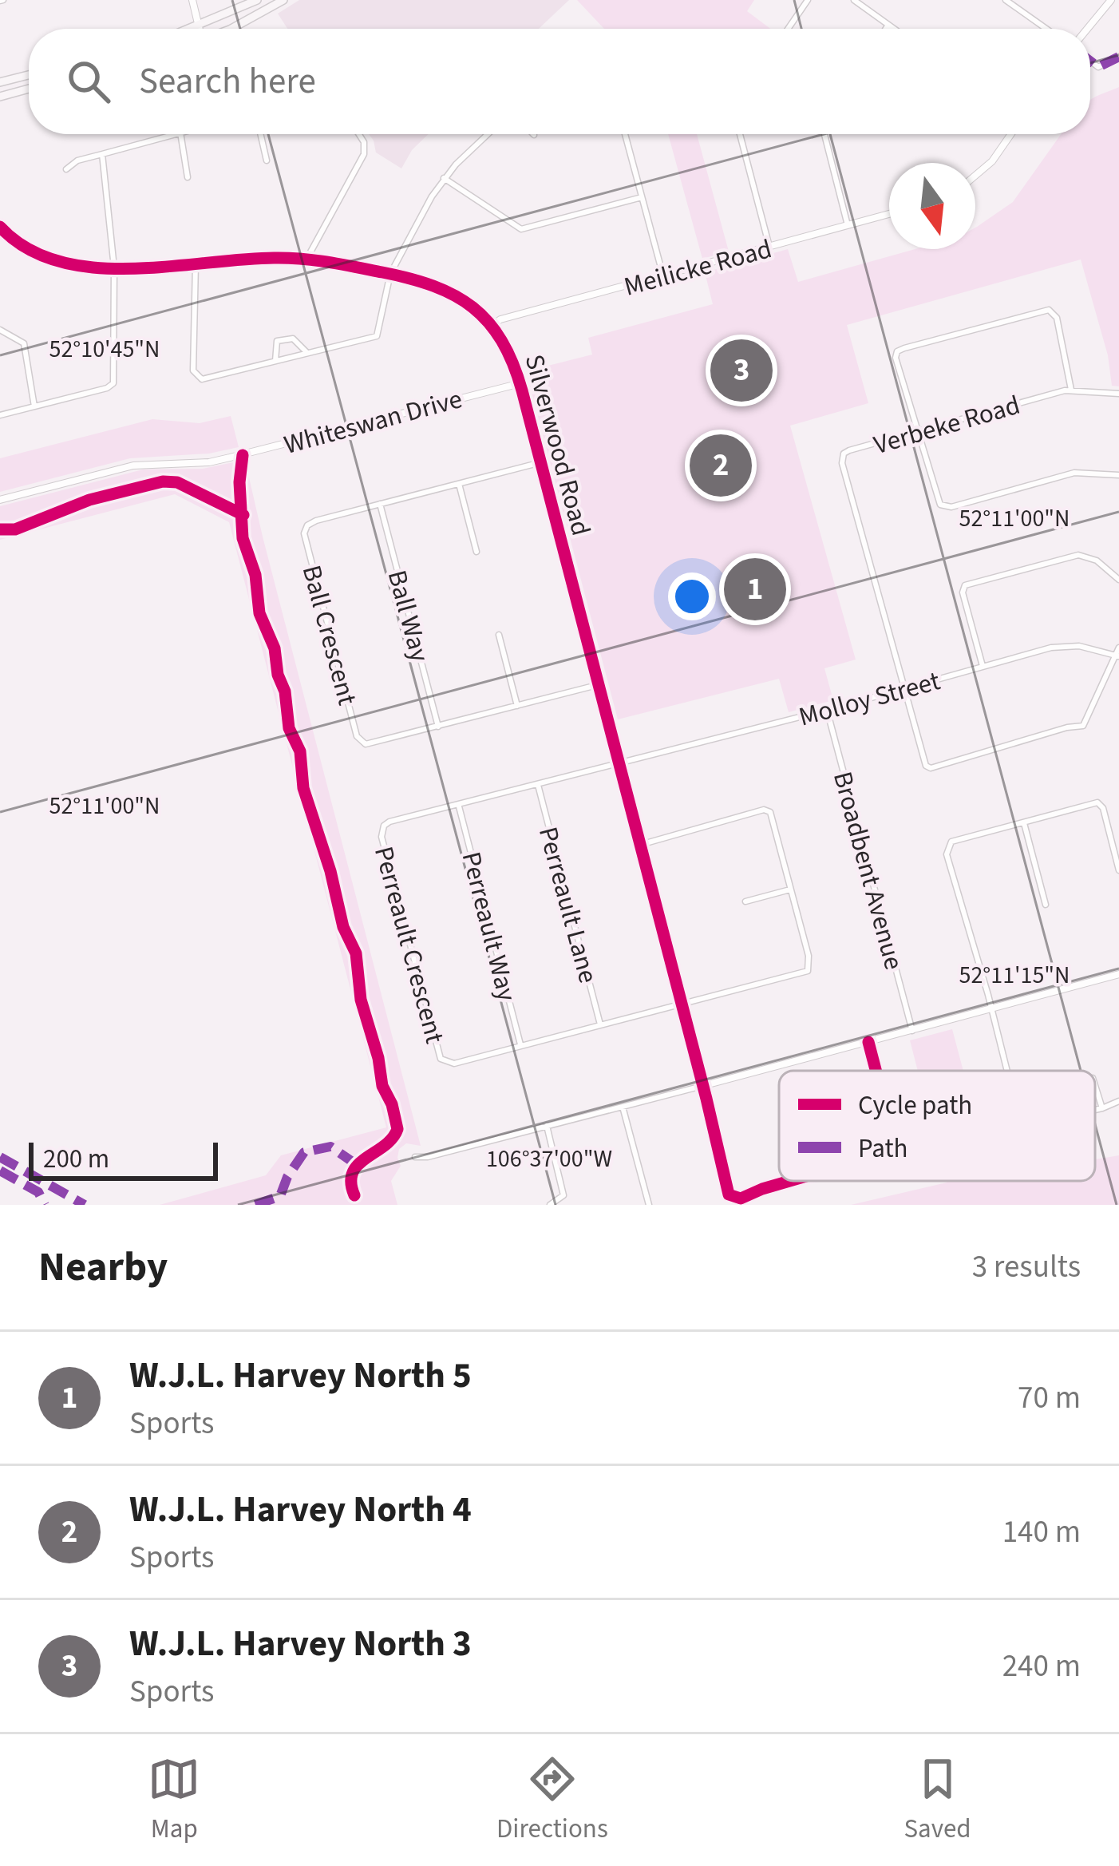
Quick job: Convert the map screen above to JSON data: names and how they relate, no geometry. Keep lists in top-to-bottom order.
{
  "streets": {
    "street": [
      "Meilicke Road",
      "Whiteswan Drive",
      "Verbeke Road",
      "Silverwood Road",
      "Ball Way",
      "Ball Crescent",
      "Molloy Street",
      "Broadbent Avenue",
      "Perreault Lane",
      "Perreault Way",
      "Perreault Crescent"
    ]
  },
  "crossings": [
    ["Meilicke Road", "Silverwood Road"],
    ["Whiteswan Drive", "Silverwood Road"],
    ["Verbeke Road", "Molloy Street"],
    ["Silverwood Road", "Ball Crescent"],
    ["Silverwood Road", "Molloy Street"],
    ["Silverwood Road", "Perreault Crescent"],
    ["Ball Way", "Ball Crescent"],
    ["Molloy Street", "Broadbent Avenue"],
    ["Molloy Street", "Perreault Crescent"],
    ["Perreault Lane", "Perreault Crescent"],
    ["Perreault Way", "Perreault Crescent"]
  ],
  "legend": ["Cycle path", "Path"],
  "scale_bar": "200 m",
  "north": "bottom",
  "page": {
    "search": "Search here",
    "pins": ["3", "2", "1"],
    "scale": "200 m",
    "heading": ["Nearby", "3 results"],
    "list": [
      {
        "mark": "1",
        "name": "W.J.L. Harvey North 5",
        "note": "Sports",
        "value": "70 m"
      },
      {
        "mark": "2",
        "name": "W.J.L. Harvey North 4",
        "note": "Sports",
        "value": "140 m"
      },
      {
        "mark": "3",
        "name": "W.J.L. Harvey North 3",
        "note": "Sports",
        "value": "240 m"
      }
    ],
    "nav": ["Map", "Directions", "Saved"]
  },
  "coordinates": [
    "52°10'45\"N",
    "52°11'00\"N",
    "52°11'15\"N",
    "106°37'00\"W"
  ]
}
